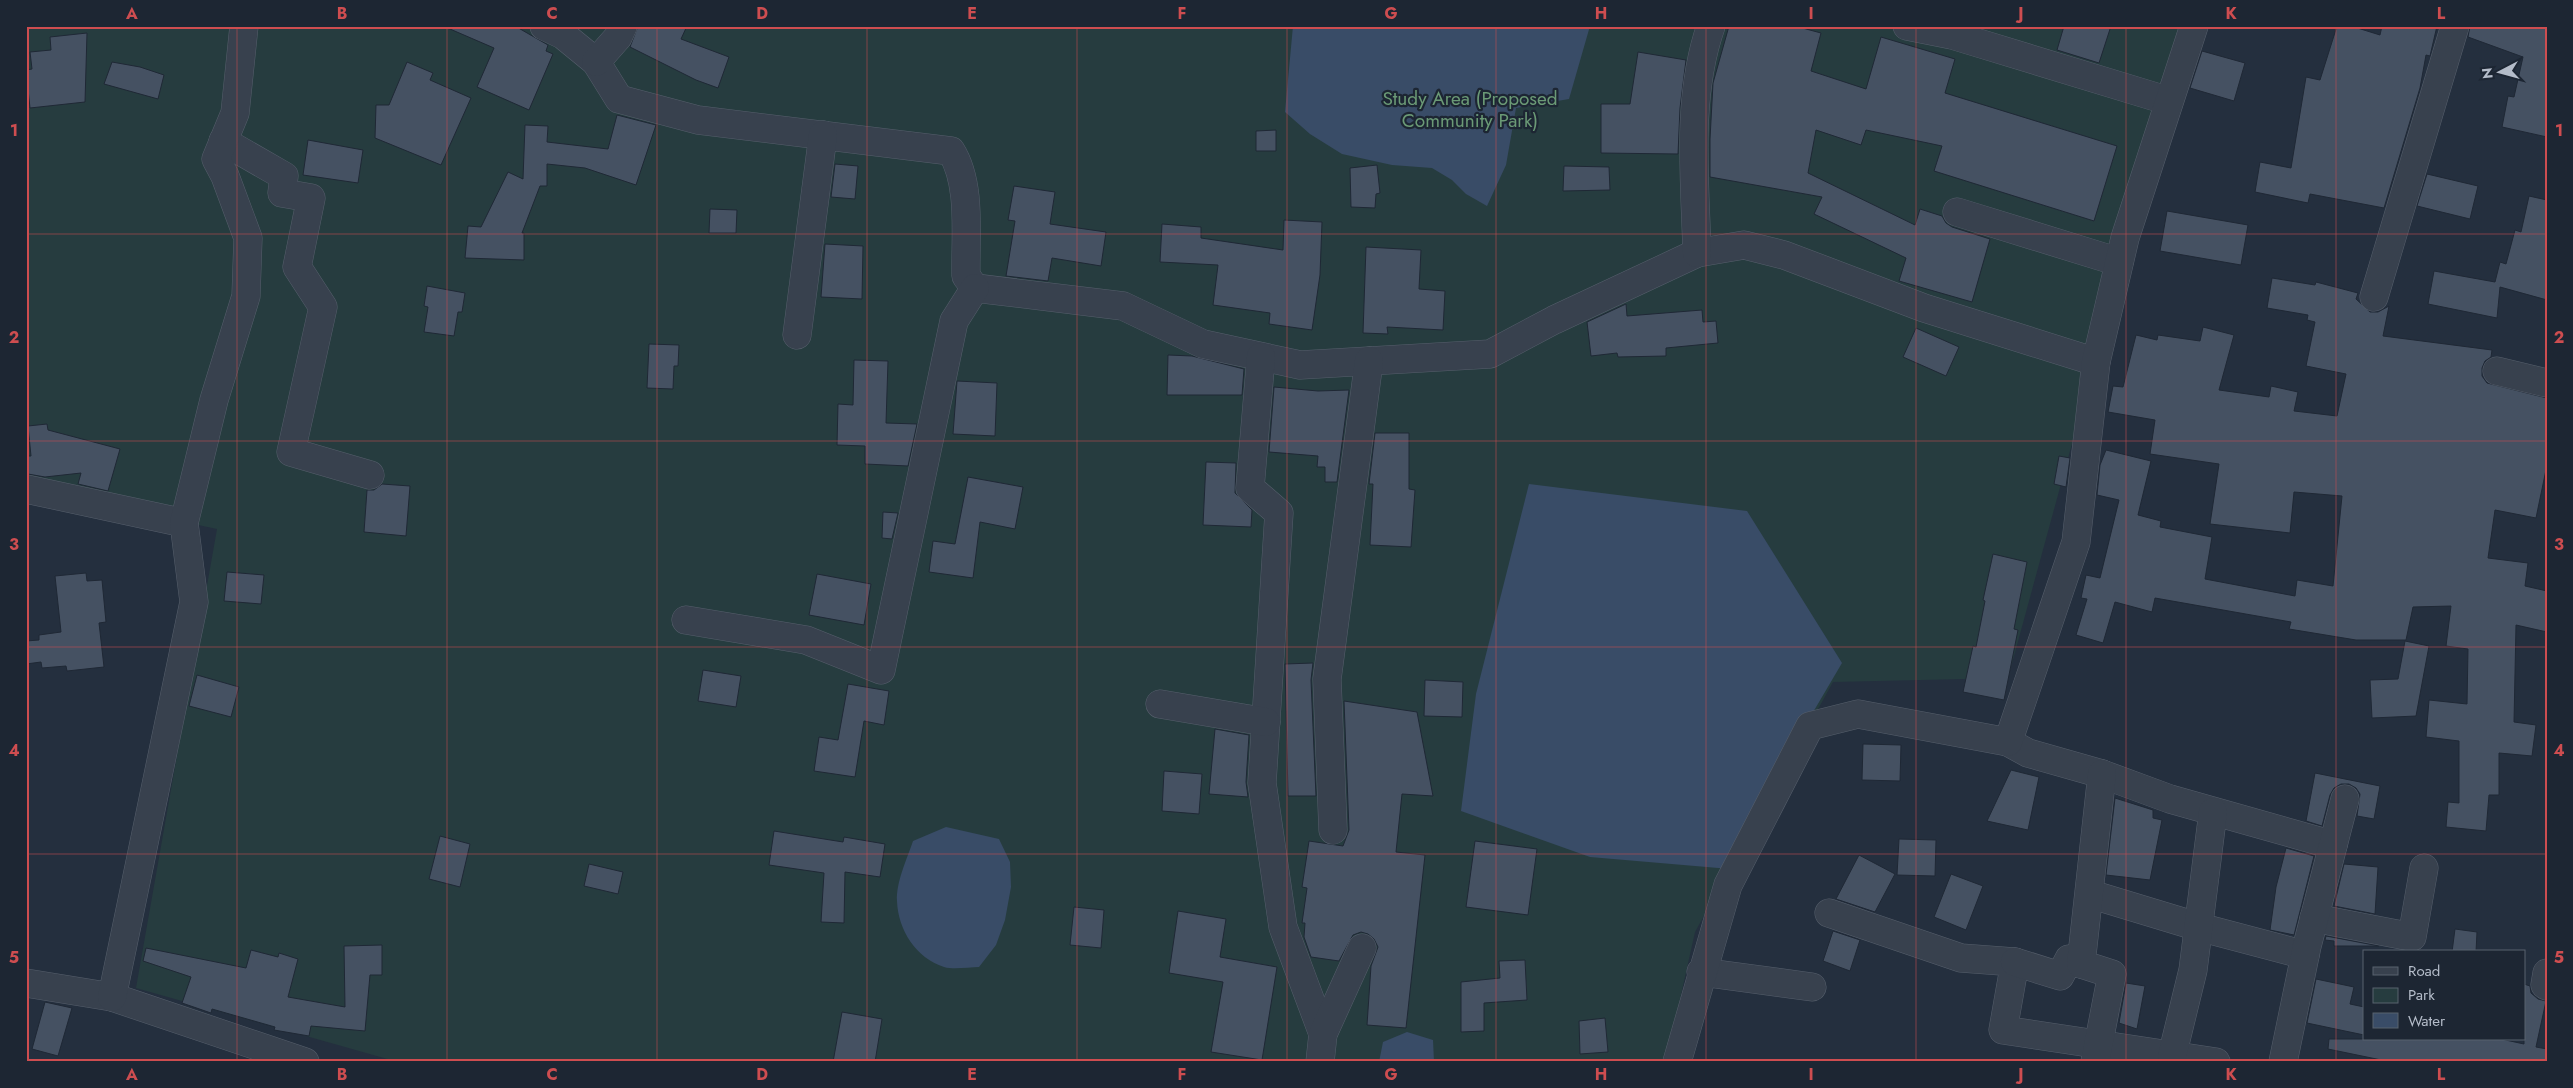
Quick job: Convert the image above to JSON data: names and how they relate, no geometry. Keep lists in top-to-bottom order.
{
  "parks": ["Study Area (Proposed Community Park)"],
  "legend": ["Road", "Park", "Water"],
  "north": "left",
  "grid": {
    "columns": [
      "A",
      "B",
      "C",
      "D",
      "E",
      "F",
      "G",
      "H",
      "I",
      "J",
      "K",
      "L"
    ],
    "rows": [
      "1",
      "2",
      "3",
      "4",
      "5"
    ]
  }
}
